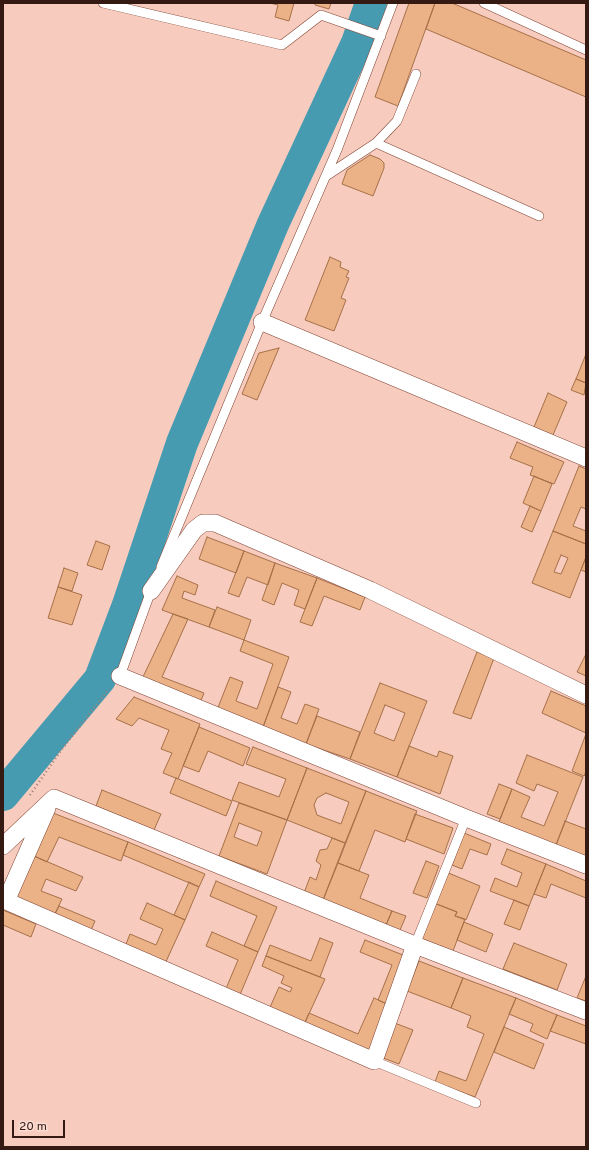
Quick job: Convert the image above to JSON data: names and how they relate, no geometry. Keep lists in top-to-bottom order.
{
  "scale_bar": "20 m"
}
